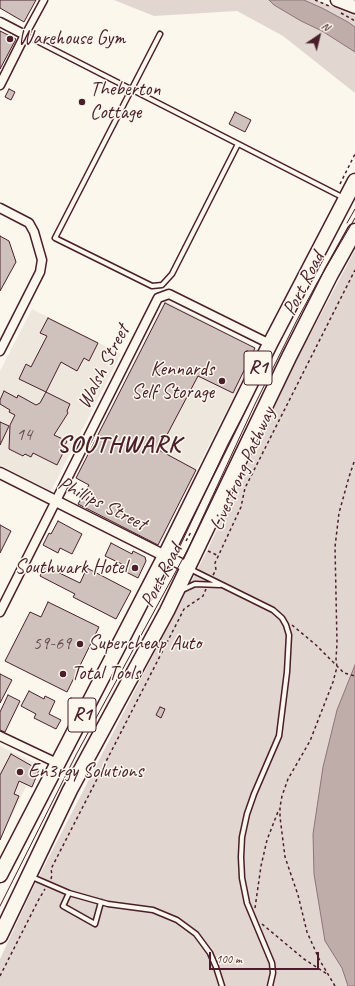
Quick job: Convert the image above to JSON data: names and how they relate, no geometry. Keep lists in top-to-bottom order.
{
  "streets": {
    "highway": ["Port Road", "R1"],
    "street": ["Walsh Street", "Phillips Street"],
    "path": ["Livestrong Pathway"]
  },
  "crossings": [
    ["Port Road", "Walsh Street"],
    ["Port Road", "Phillips Street"],
    ["Walsh Street", "Phillips Street"]
  ],
  "districts": ["SOUTHWARK"],
  "places": [
    "Warehouse Gym",
    "Theberton Cottage",
    "Kennards Self Storage",
    "Southwark Hotel",
    "Supercheap Auto",
    "Total Tools",
    "En3rgy Solutions"
  ],
  "house_numbers": ["14", "59-69"],
  "scale_bar": "100 m",
  "north": "top right"
}
